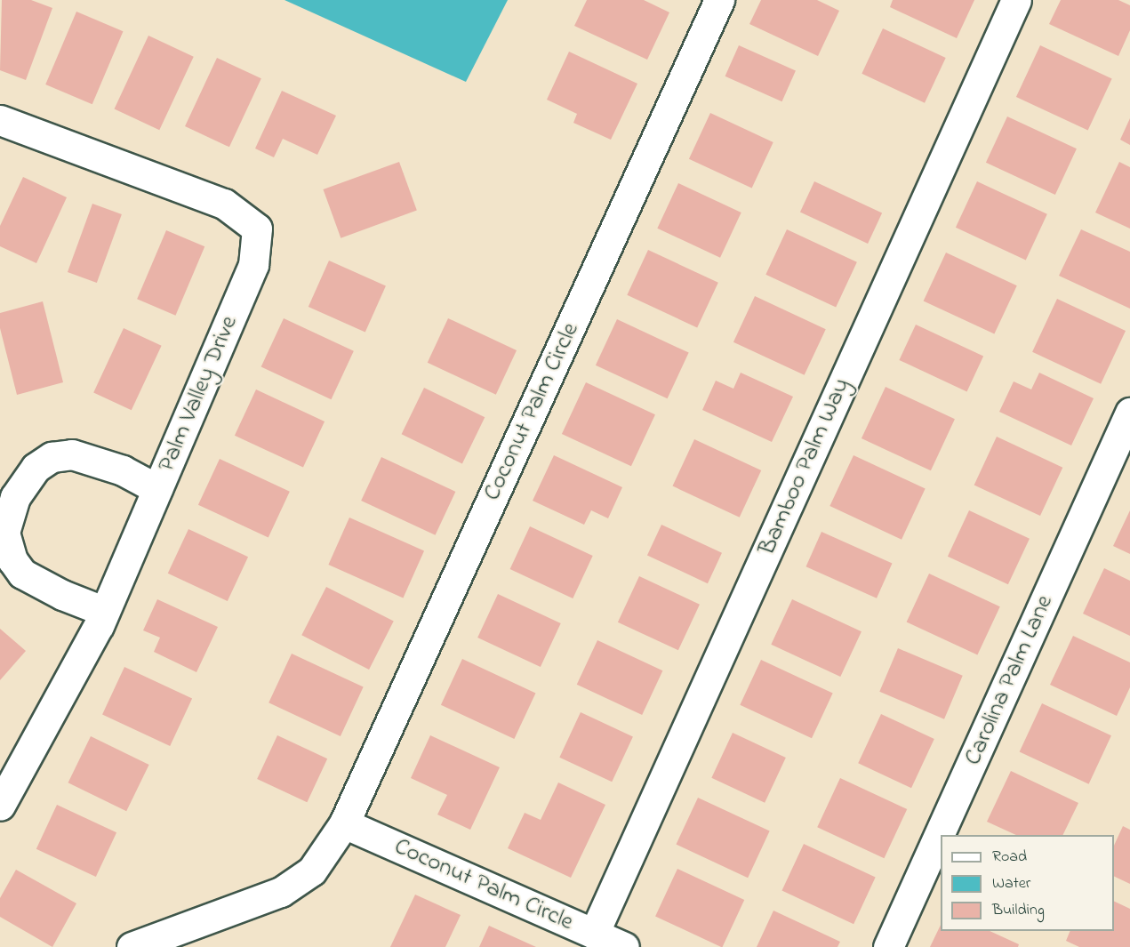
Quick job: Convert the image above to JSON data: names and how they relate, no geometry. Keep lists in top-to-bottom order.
{
  "streets": {
    "street": [
      "Palm Valley Drive",
      "Coconut Palm Circle",
      "Bamboo Palm Way",
      "Carolina Palm Lane"
    ]
  },
  "crossings": [
    ["Coconut Palm Circle", "Bamboo Palm Way"]
  ],
  "legend": ["Road", "Water", "Building"]
}
